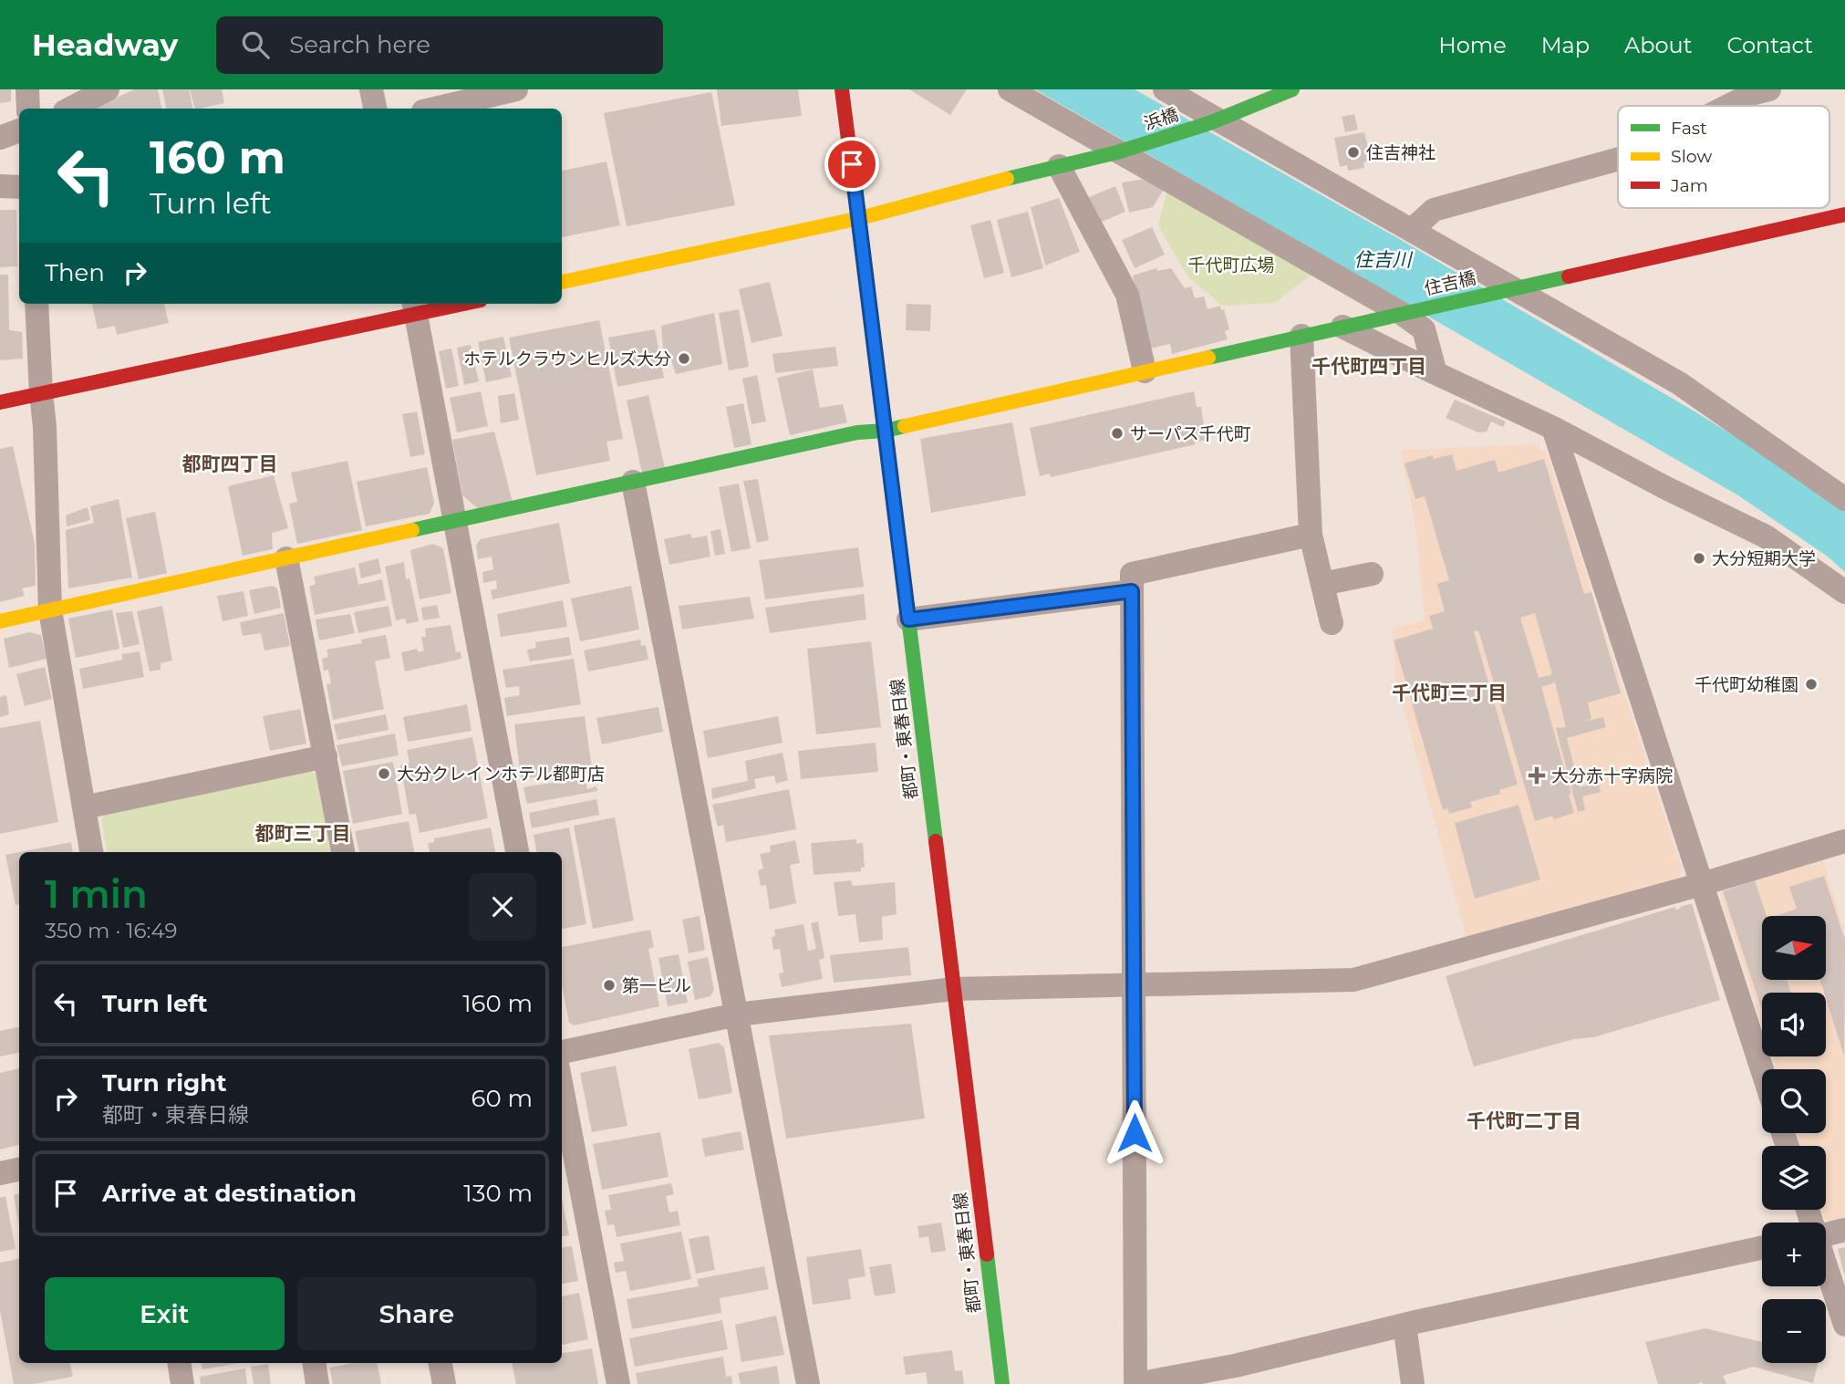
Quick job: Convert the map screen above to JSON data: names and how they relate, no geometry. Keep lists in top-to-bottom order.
{
  "streets": {
    "street": ["浜橋", "住吉橋", "都町・東春日線"]
  },
  "crossings": [
    ["浜橋", "都町・東春日線"],
    ["住吉橋", "都町・東春日線"]
  ],
  "districts": [
    "千代町四丁目",
    "都町四丁目",
    "千代町三丁目",
    "都町三丁目",
    "千代町二丁目"
  ],
  "water": ["住吉川"],
  "parks": ["千代町広場"],
  "places": {
    "other": [
      "住吉神社",
      "ホテルクラウンヒルズ大分",
      "サーパス千代町",
      "大分短期大学",
      "千代町幼稚園",
      "大分クレインホテル都町店",
      "第一ビル"
    ],
    "health": ["大分赤十字病院"]
  },
  "legend": ["Fast", "Slow", "Jam"],
  "north": "right",
  "page": {
    "header": "Headway",
    "search": "Search here",
    "nav": [
      "Home",
      "Map",
      "About",
      "Contact"
    ],
    "turn": ["160 m", "Turn left"],
    "then": "Then",
    "heading": ["1 min", "350 m · 16:49"],
    "map_buttons": ["+", "−"],
    "list": [
      {
        "name": "Turn left",
        "value": "160 m"
      },
      {
        "name": "Turn right",
        "note": "都町・東春日線",
        "value": "60 m"
      },
      {
        "name": "Arrive at destination",
        "value": "130 m"
      }
    ],
    "buttons": ["Exit", "Share"]
  }
}
